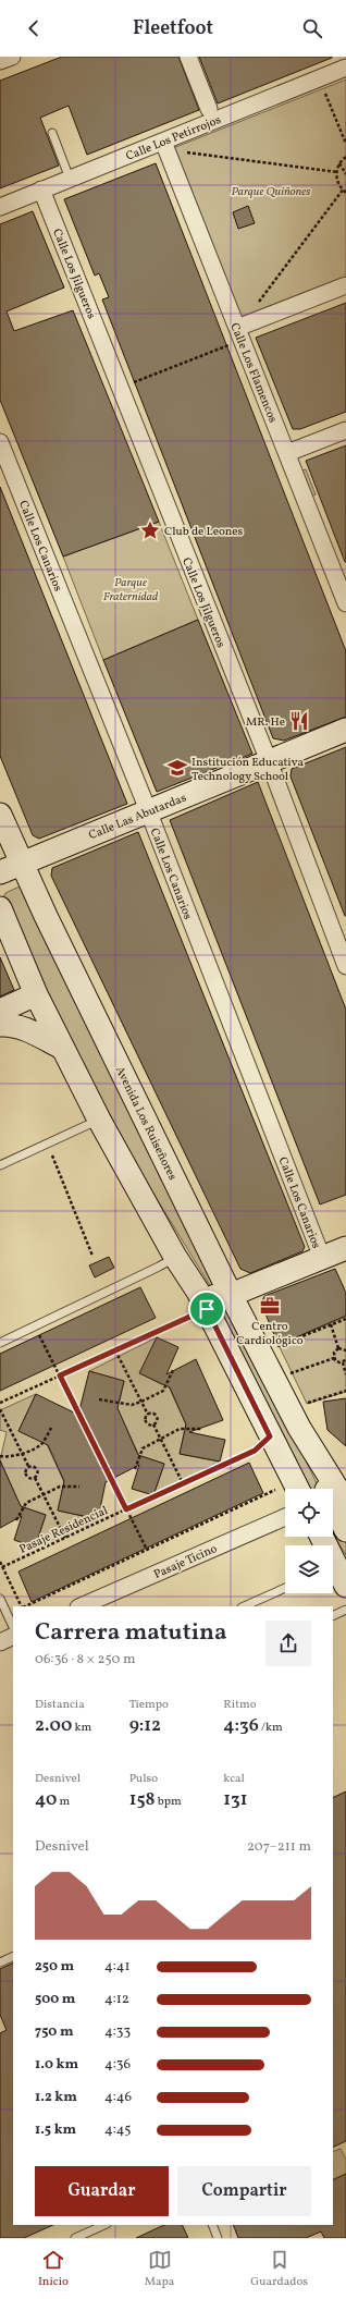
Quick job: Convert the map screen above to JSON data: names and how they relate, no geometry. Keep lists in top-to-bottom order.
{
  "streets": {
    "main road": ["Calle Las Abutardas", "Avenida Los Ruiseñores"],
    "street": [
      "Calle Los Petirrojos",
      "Calle Los Jilgueros",
      "Calle Los Flamencos",
      "Calle Los Canarios",
      "Pasaje Ticino"
    ],
    "path": ["Pasaje Residencial"]
  },
  "crossings": [
    ["Calle Los Petirrojos", "Calle Los Jilgueros"],
    ["Calle Los Petirrojos", "Calle Los Flamencos"],
    ["Calle Los Jilgueros", "Calle Las Abutardas"],
    ["Calle Los Canarios", "Calle Las Abutardas"],
    ["Calle Las Abutardas", "Avenida Los Ruiseñores"]
  ],
  "parks": ["Parque Quiñones", "Parque Fraternidad"],
  "places": {
    "place": ["Club de Leones"],
    "restaurant": ["MR. He"],
    "school or university": ["Institución Educativa Technology School"],
    "office": ["Centro Cardiológico"]
  },
  "page": {
    "header": "Fleetfoot",
    "heading": ["Carrera matutina", "06:36 · 8 × 250 m"],
    "stats": [
      ["Distancia", "2.00 km"],
      ["Tiempo", "9:12"],
      ["Ritmo", "4:36 /km"],
      ["Desnivel", "40 m"],
      ["Pulso", "158 bpm"],
      ["kcal", "131"]
    ],
    "chart": ["Desnivel", "207–211 m"],
    "list": [
      {
        "name": "250 m",
        "note": "4:41"
      },
      {
        "name": "500 m",
        "note": "4:12"
      },
      {
        "name": "750 m",
        "note": "4:33"
      },
      {
        "name": "1.0 km",
        "note": "4:36"
      },
      {
        "name": "1.2 km",
        "note": "4:46"
      },
      {
        "name": "1.5 km",
        "note": "4:45"
      }
    ],
    "buttons": ["Guardar", "Compartir"],
    "tabs": ["Inicio", "Mapa", "Guardados"]
  }
}
